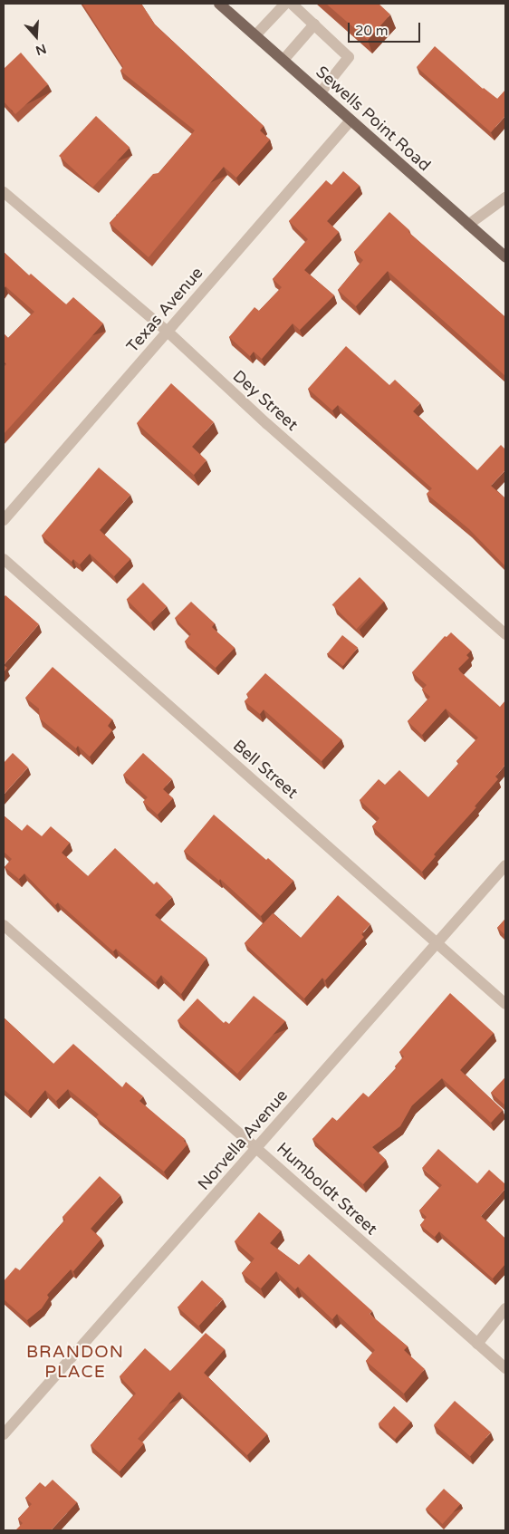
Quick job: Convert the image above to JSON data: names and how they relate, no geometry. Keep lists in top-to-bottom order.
{
  "streets": {
    "main road": ["Sewells Point Road"],
    "street": [
      "Texas Avenue",
      "Dey Street",
      "Bell Street",
      "Norvella Avenue",
      "Humboldt Street"
    ]
  },
  "crossings": [
    ["Sewells Point Road", "Texas Avenue"],
    ["Texas Avenue", "Dey Street"],
    ["Bell Street", "Norvella Avenue"],
    ["Norvella Avenue", "Humboldt Street"]
  ],
  "districts": ["BRANDON PLACE"],
  "scale_bar": "20 m",
  "north": "bottom"
}
